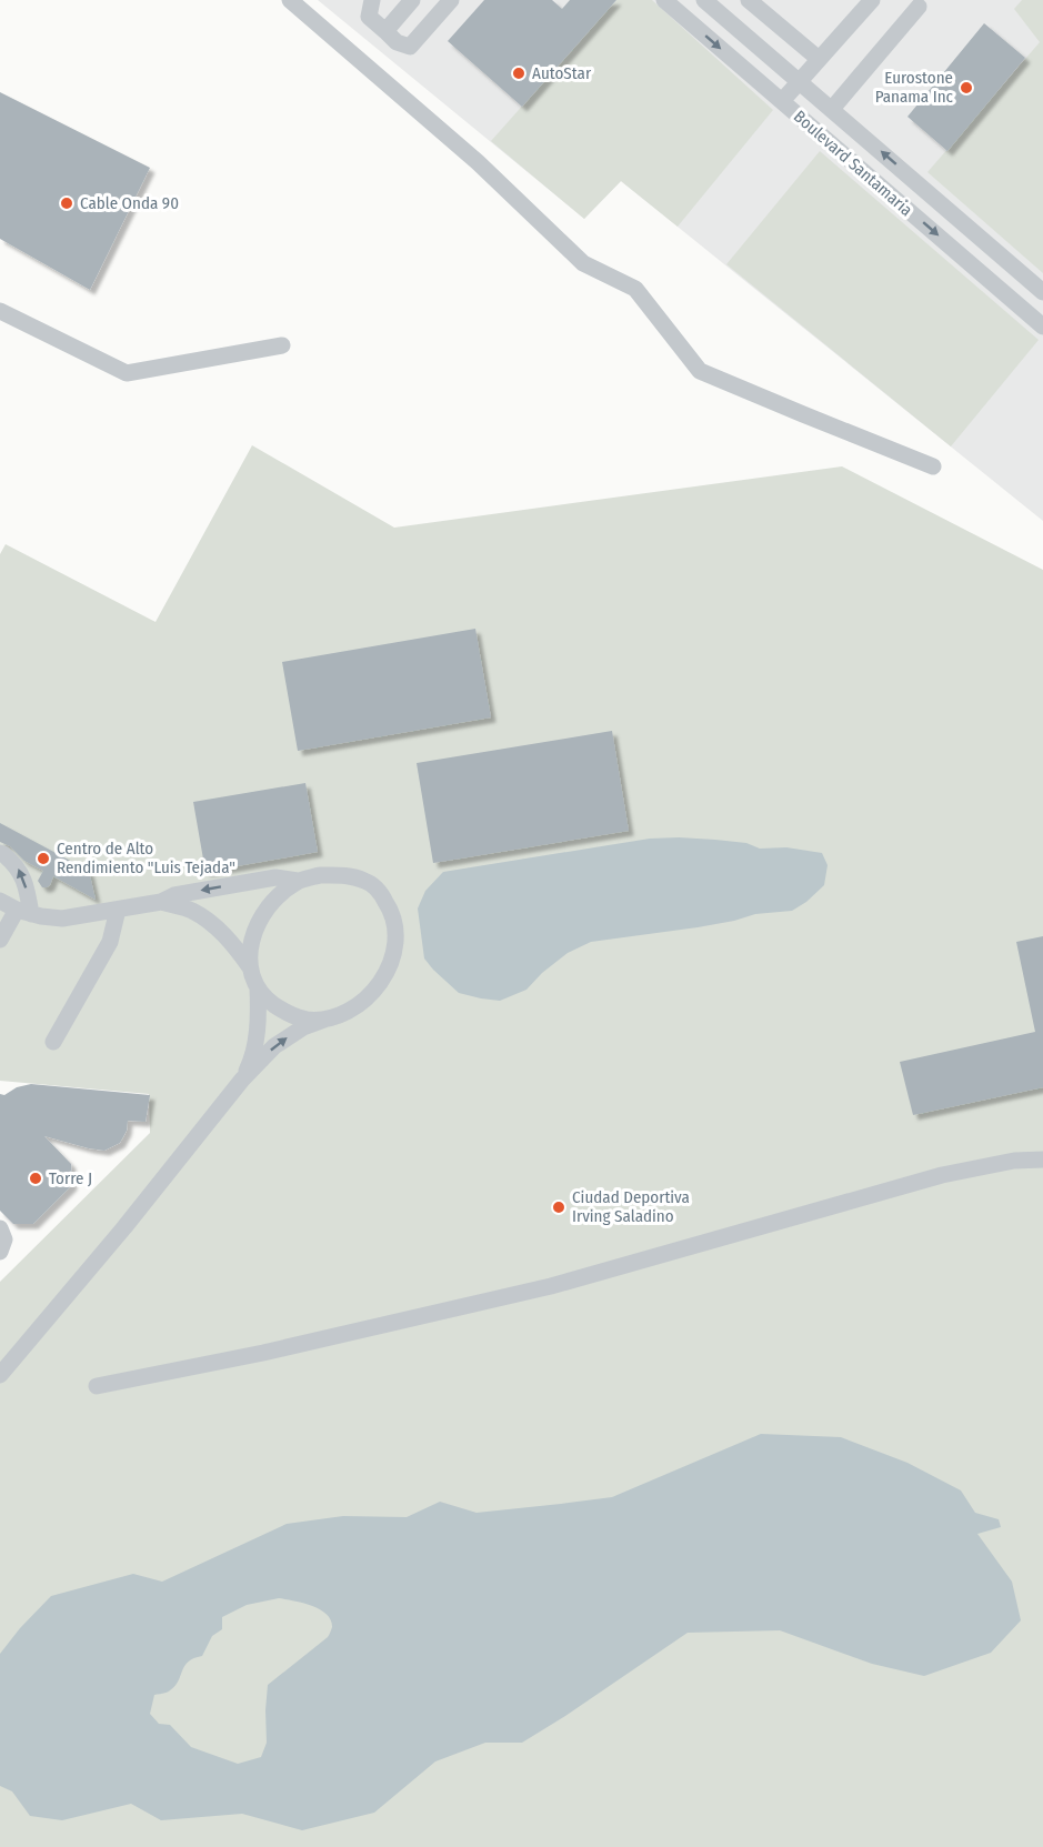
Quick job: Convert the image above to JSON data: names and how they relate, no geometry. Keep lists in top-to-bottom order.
{
  "streets": {
    "street": ["Boulevard Santamaria"]
  },
  "places": [
    "AutoStar",
    "Eurostone Panama Inc",
    "Cable Onda 90",
    "Centro de Alto Rendimiento \"Luis Tejada\"",
    "Torre J",
    "Ciudad Deportiva Irving Saladino"
  ]
}
